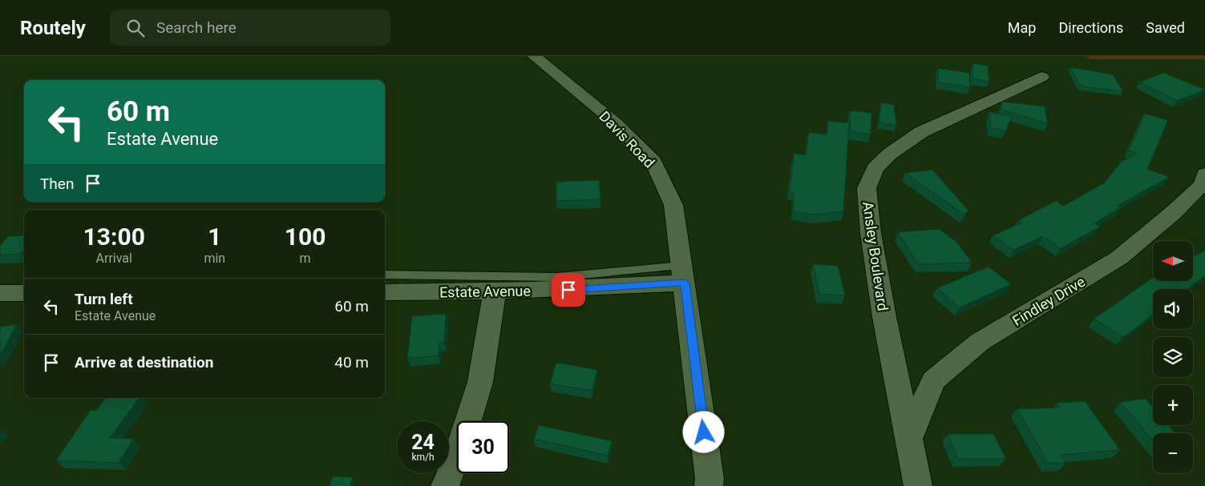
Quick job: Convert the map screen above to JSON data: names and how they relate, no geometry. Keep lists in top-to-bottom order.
{
  "streets": {
    "street": [
      "Davis Road",
      "Ansley Boulevard",
      "Estate Avenue",
      "Findley Drive"
    ]
  },
  "crossings": [
    ["Davis Road", "Estate Avenue"],
    ["Ansley Boulevard", "Findley Drive"]
  ],
  "north": "left",
  "page": {
    "header": "Routely",
    "search": "Search here",
    "nav": ["Map", "Directions", "Saved"],
    "turn": ["60 m", "Estate Avenue"],
    "then": "Then",
    "eta": [
      "13:00",
      "Arrival",
      "1",
      "min",
      "100",
      "m"
    ],
    "map_buttons": ["+", "−"],
    "list": [
      {
        "name": "Turn left",
        "note": "Estate Avenue",
        "value": "60 m"
      },
      {
        "name": "Arrive at destination",
        "value": "40 m"
      }
    ],
    "speed": "24 km/h",
    "limit": "30"
  }
}
